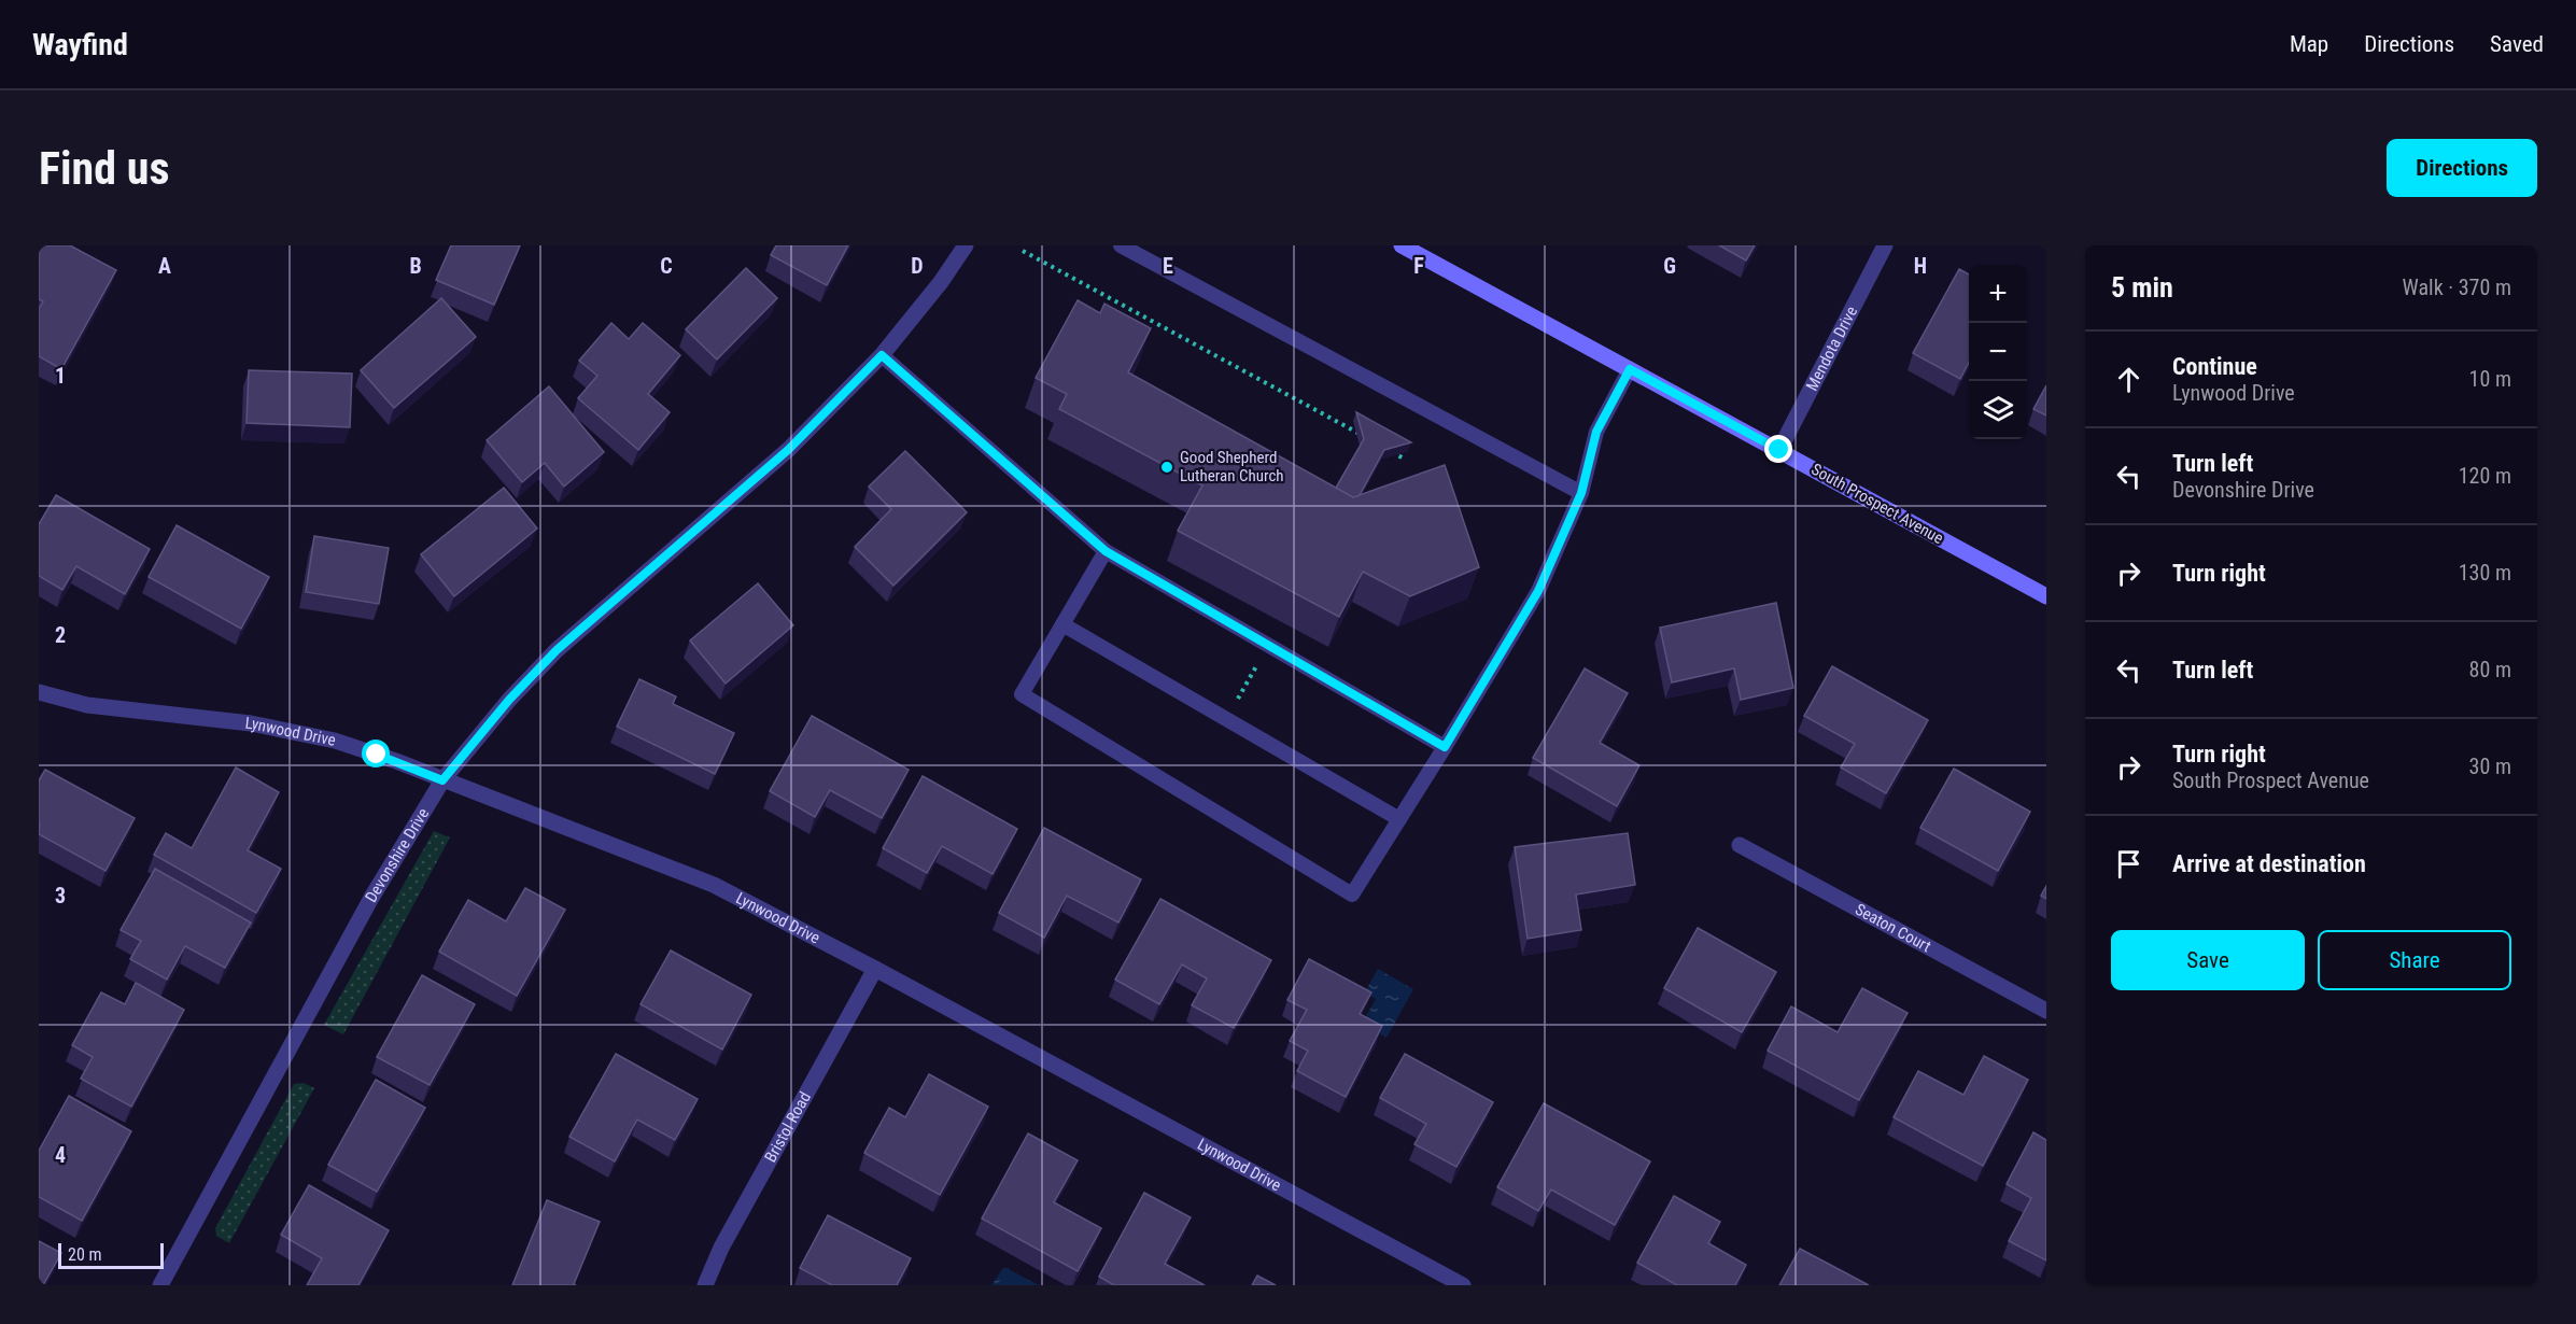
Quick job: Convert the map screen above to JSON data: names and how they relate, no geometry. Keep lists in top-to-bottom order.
{
  "streets": {
    "main road": ["South Prospect Avenue"],
    "street": [
      "Mendota Drive",
      "Lynwood Drive",
      "Devonshire Drive",
      "Seaton Court",
      "Bristol Road"
    ]
  },
  "crossings": [
    ["Mendota Drive", "South Prospect Avenue"],
    ["Lynwood Drive", "Devonshire Drive"],
    ["Lynwood Drive", "Bristol Road"]
  ],
  "places": ["Good Shepherd Lutheran Church"],
  "scale_bar": "20 m",
  "page": {
    "header": "Wayfind",
    "nav": ["Map", "Directions", "Saved"],
    "buttons": [
      "Directions",
      ["Save", "Share"]
    ],
    "title": "Find us",
    "heading": ["5 min", "Walk · 370 m"],
    "map_buttons": ["+", "−"],
    "list": [
      ["Continue", "Lynwood Drive", "10 m"],
      ["Turn left", "Devonshire Drive", "120 m"],
      ["Turn right", "130 m"],
      ["Turn left", "80 m"],
      ["Turn right", "South Prospect Avenue", "30 m"],
      "Arrive at destination"
    ],
    "scale": "20 m"
  },
  "grid": {
    "columns": [
      "A",
      "B",
      "C",
      "D",
      "E",
      "F",
      "G",
      "H"
    ],
    "rows": [
      "1",
      "2",
      "3",
      "4"
    ]
  }
}
